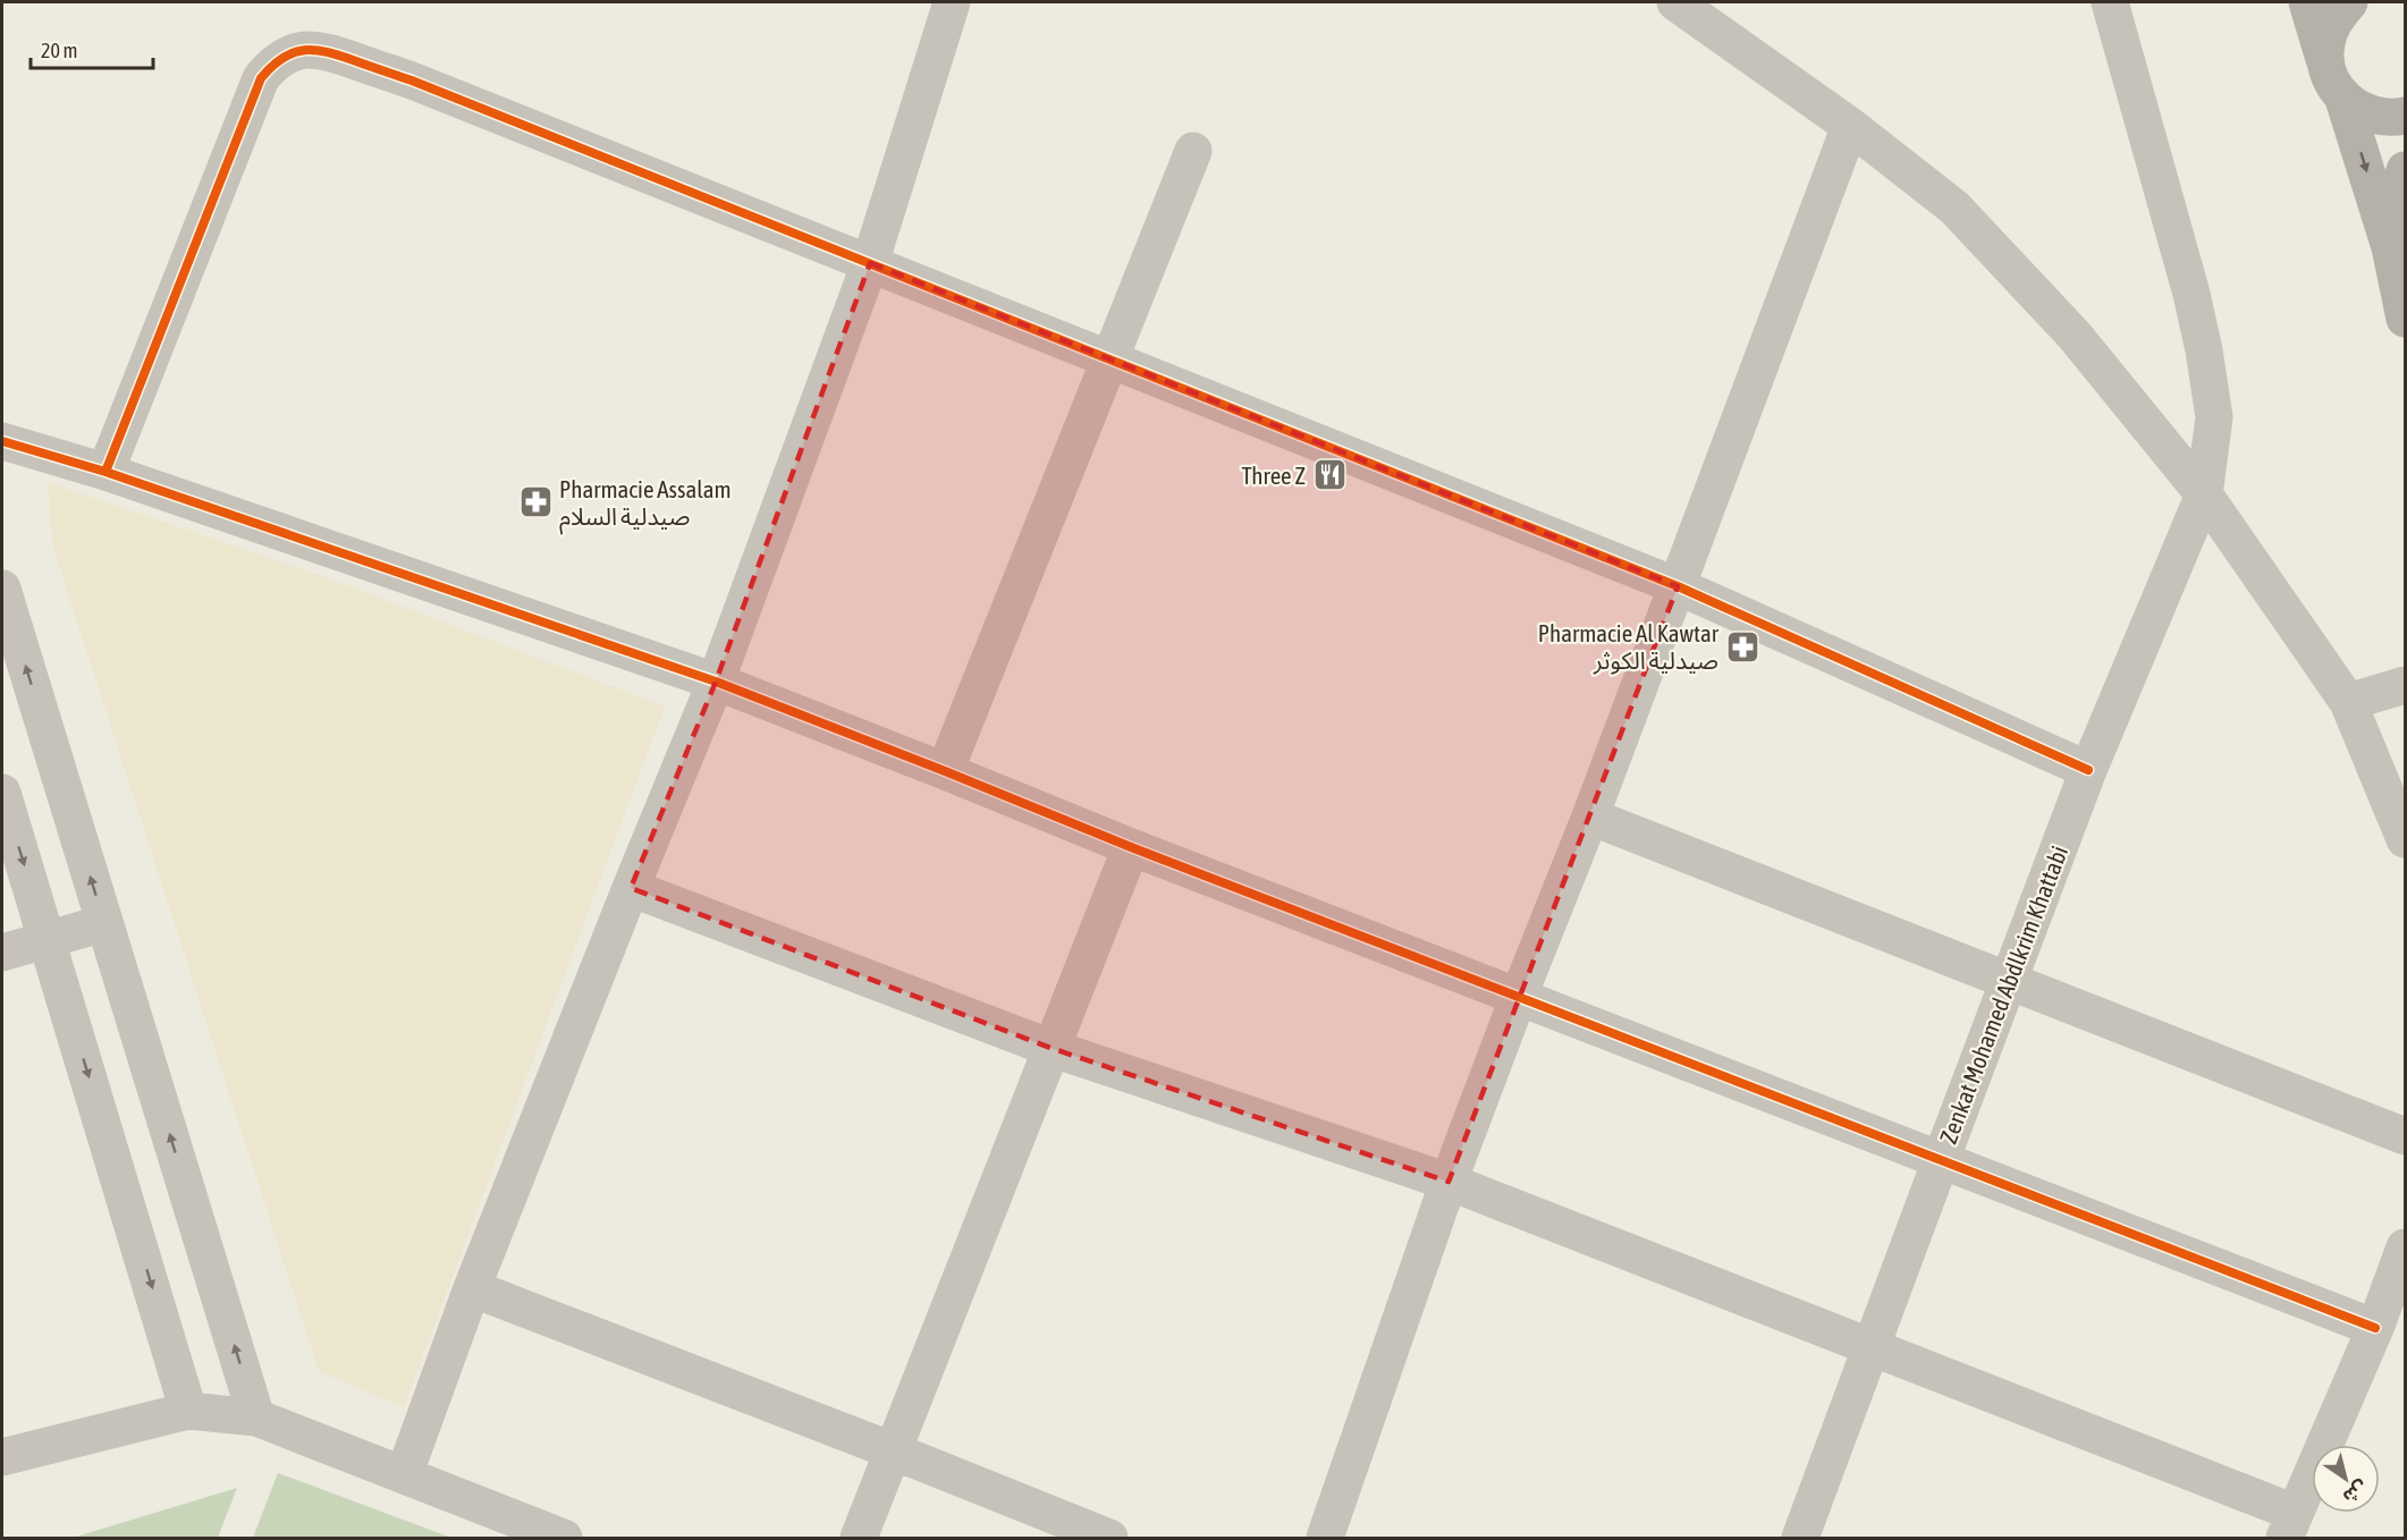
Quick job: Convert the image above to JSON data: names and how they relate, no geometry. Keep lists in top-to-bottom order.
{
  "streets": {
    "street": ["Zenkat Mohamed Abdlkrim Khattabi"]
  },
  "places": {
    "restaurant": ["Three Z"],
    "pharmacy": ["Pharmacie Assalam صيدلية السلام", "Pharmacie Al Kawtar صيدلية الكوثر"]
  },
  "scale_bar": "20 m",
  "north": "bottom right"
}
